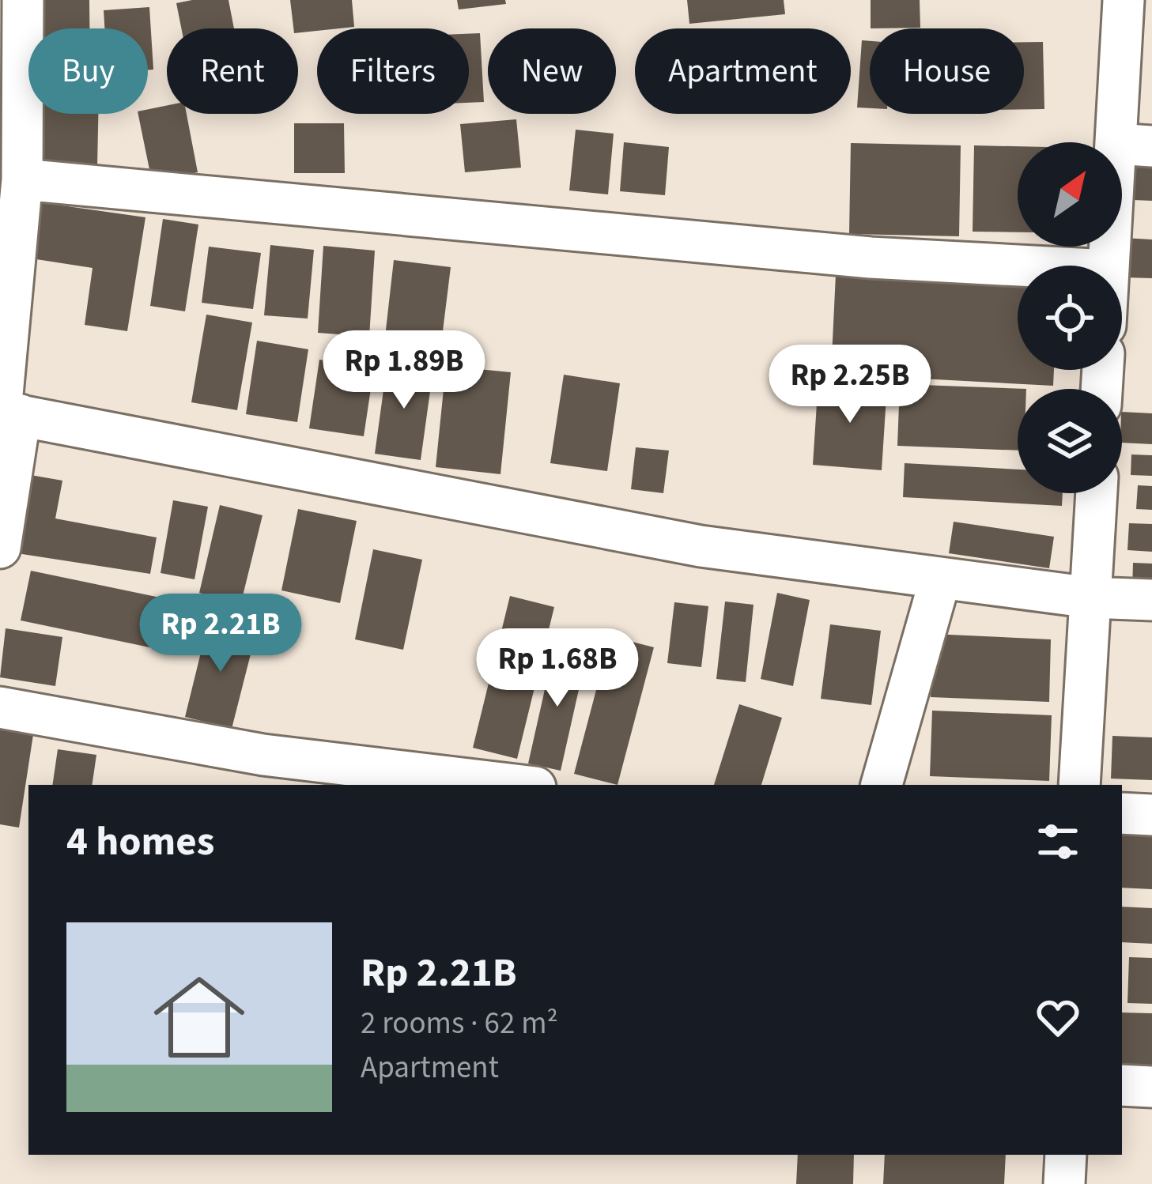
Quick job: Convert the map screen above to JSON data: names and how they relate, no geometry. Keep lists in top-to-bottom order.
{
  "north": "top right",
  "page": {
    "chip": [
      "Buy",
      "Rent",
      "Filters",
      "New",
      "Apartment",
      "House"
    ],
    "price": [
      "Rp 1.89B",
      "Rp 2.25B",
      "Rp 2.21B",
      "Rp 1.68B"
    ],
    "heading": "4 homes",
    "list": [
      {
        "name": "Rp 2.21B",
        "note": "2 rooms · 62 m² · Apartment"
      }
    ]
  }
}
